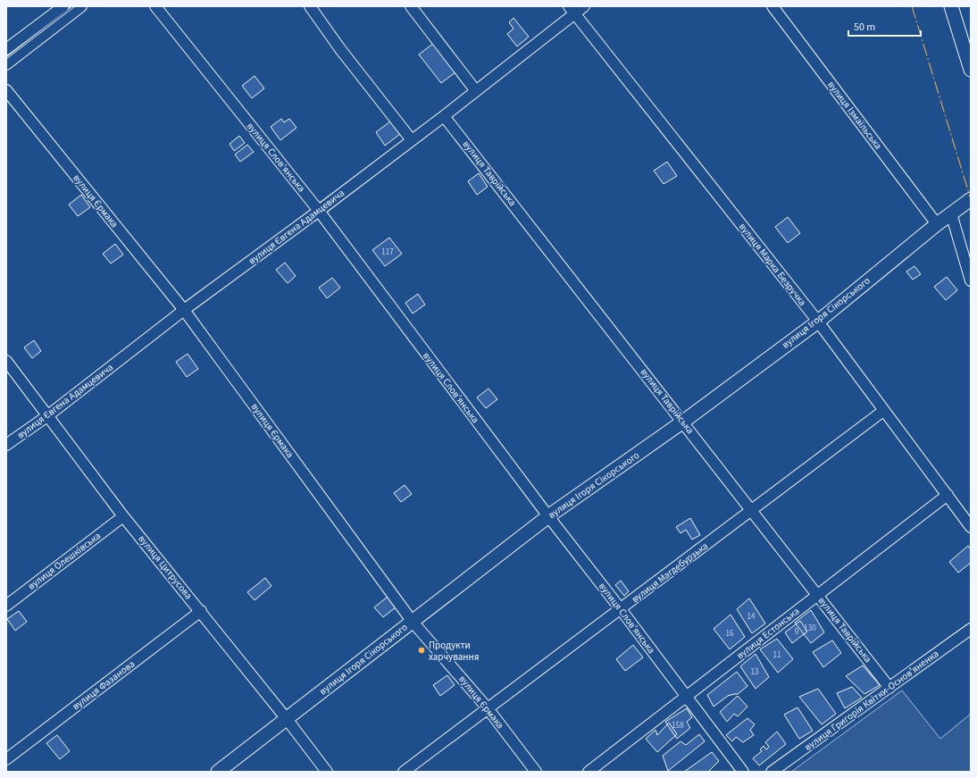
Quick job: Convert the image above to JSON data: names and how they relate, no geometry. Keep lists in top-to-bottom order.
{
  "streets": {
    "main road": ["вулиця Ігоря Сікорського"],
    "street": [
      "вулиця Ізмаїльська",
      "вулиця Слов’янська",
      "вулиця Таврійська",
      "вулиця Єрмака",
      "вулиця Євгена Адамцевича",
      "вулиця Марка Безручка",
      "вулиця Олешківська",
      "вулиця Цитрусова",
      "вулиця Магдебурзька",
      "вулиця Естонська",
      "вулиця Фазанова",
      "вулиця Григорія Квітки-Основʼяненка"
    ]
  },
  "crossings": [
    ["вулиця Ізмаїльська", "вулиця Ігоря Сікорського"],
    ["вулиця Слов’янська", "вулиця Євгена Адамцевича"],
    ["вулиця Слов’янська", "вулиця Ігоря Сікорського"],
    ["вулиця Слов’янська", "вулиця Магдебурзька"],
    ["вулиця Слов’янська", "вулиця Естонська"],
    ["вулиця Таврійська", "вулиця Євгена Адамцевича"],
    ["вулиця Таврійська", "вулиця Ігоря Сікорського"],
    ["вулиця Таврійська", "вулиця Магдебурзька"],
    ["вулиця Таврійська", "вулиця Естонська"],
    ["вулиця Таврійська", "вулиця Григорія Квітки-Основʼяненка"],
    ["вулиця Єрмака", "вулиця Євгена Адамцевича"],
    ["вулиця Єрмака", "вулиця Ігоря Сікорського"],
    ["вулиця Єрмака", "вулиця Магдебурзька"],
    ["вулиця Євгена Адамцевича", "вулиця Марка Безручка"],
    ["вулиця Євгена Адамцевича", "вулиця Цитрусова"],
    ["вулиця Марка Безручка", "вулиця Ігоря Сікорського"],
    ["вулиця Марка Безручка", "вулиця Магдебурзька"],
    ["вулиця Марка Безручка", "вулиця Естонська"],
    ["вулиця Ігоря Сікорського", "вулиця Цитрусова"],
    ["вулиця Олешківська", "вулиця Цитрусова"],
    ["вулиця Цитрусова", "вулиця Фазанова"]
  ],
  "places": ["Продукти харчування"],
  "house_numbers": [
    "117",
    "14",
    "130",
    "9",
    "16",
    "11",
    "13",
    "158"
  ],
  "scale_bar": "50 m"
}
